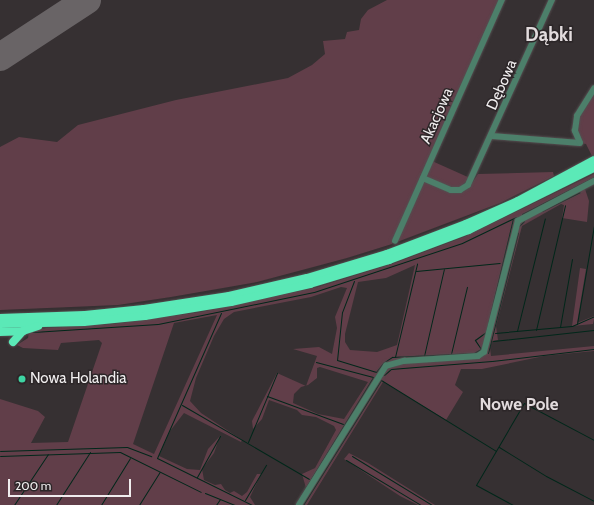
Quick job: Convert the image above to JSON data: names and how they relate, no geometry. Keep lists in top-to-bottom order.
{
  "streets": {
    "street": ["Dębowa", "Akacjowa"]
  },
  "crossings": [
    ["Dębowa", "Akacjowa"]
  ],
  "districts": ["Dąbki", "Nowe Pole"],
  "places": ["Nowa Holandia"],
  "scale_bar": "200 m"
}
